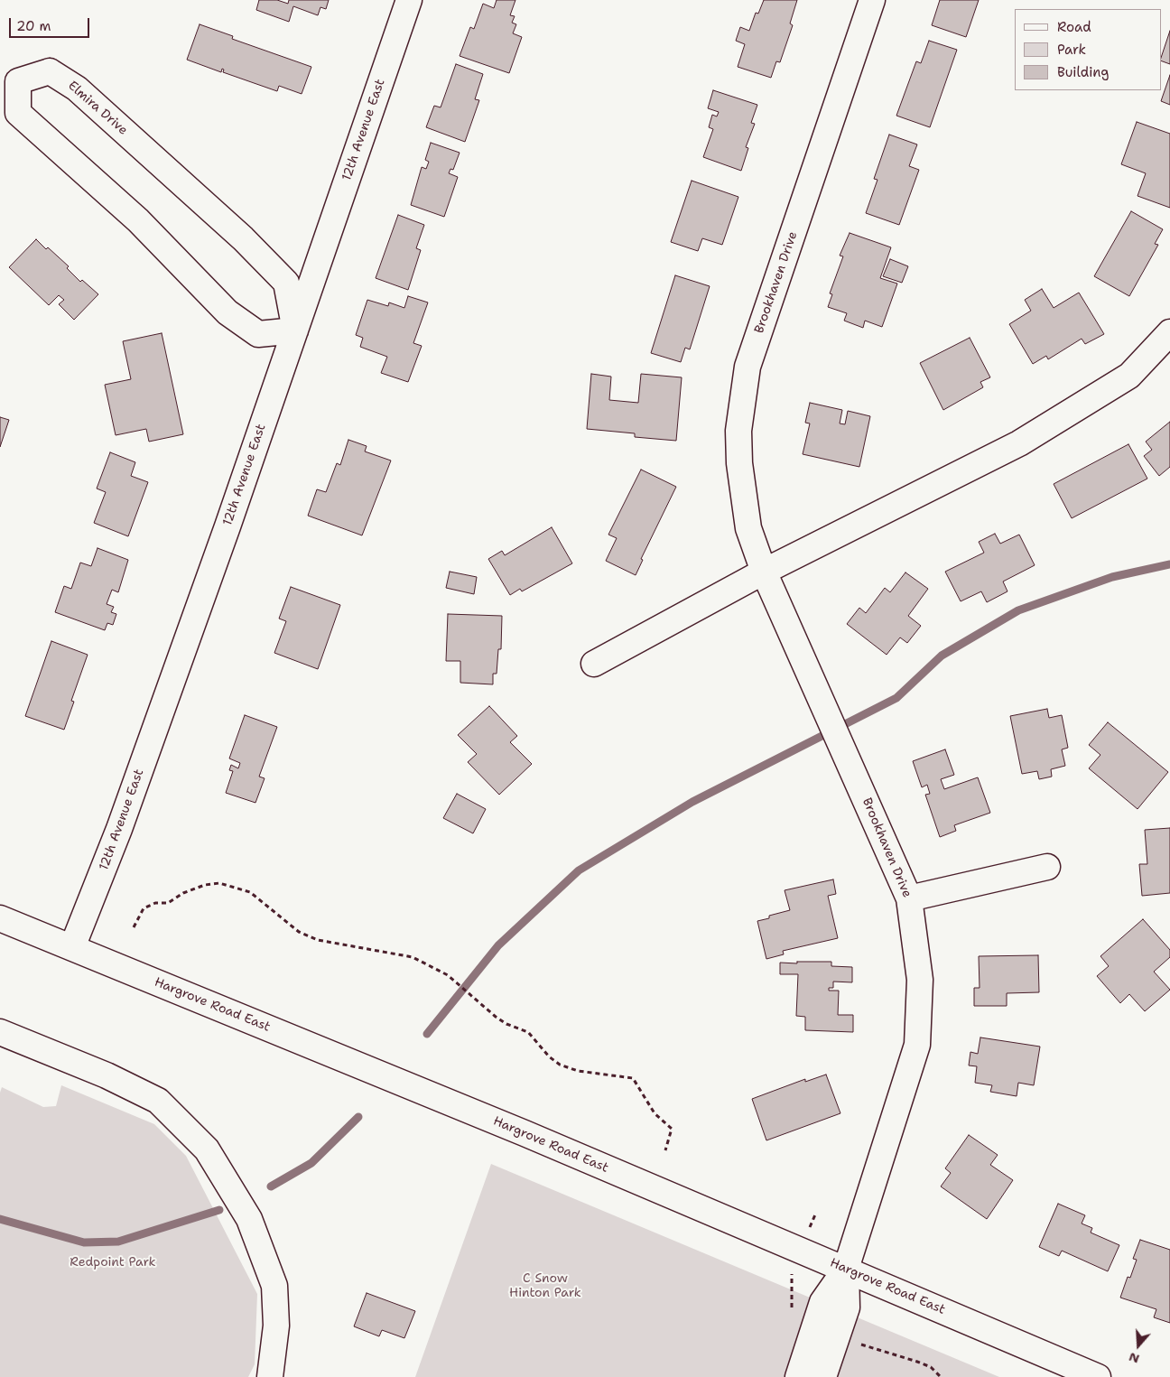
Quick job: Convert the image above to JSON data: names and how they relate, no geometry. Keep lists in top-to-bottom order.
{
  "streets": {
    "street": [
      "Elmira Drive",
      "12th Avenue East",
      "Brookhaven Drive",
      "Hargrove Road East"
    ]
  },
  "crossings": [
    ["Elmira Drive", "12th Avenue East"],
    ["12th Avenue East", "Hargrove Road East"],
    ["Brookhaven Drive", "Hargrove Road East"]
  ],
  "parks": ["Redpoint Park", "C Snow Hinton Park"],
  "legend": ["Road", "Park", "Building"],
  "scale_bar": "20 m",
  "north": "bottom"
}
